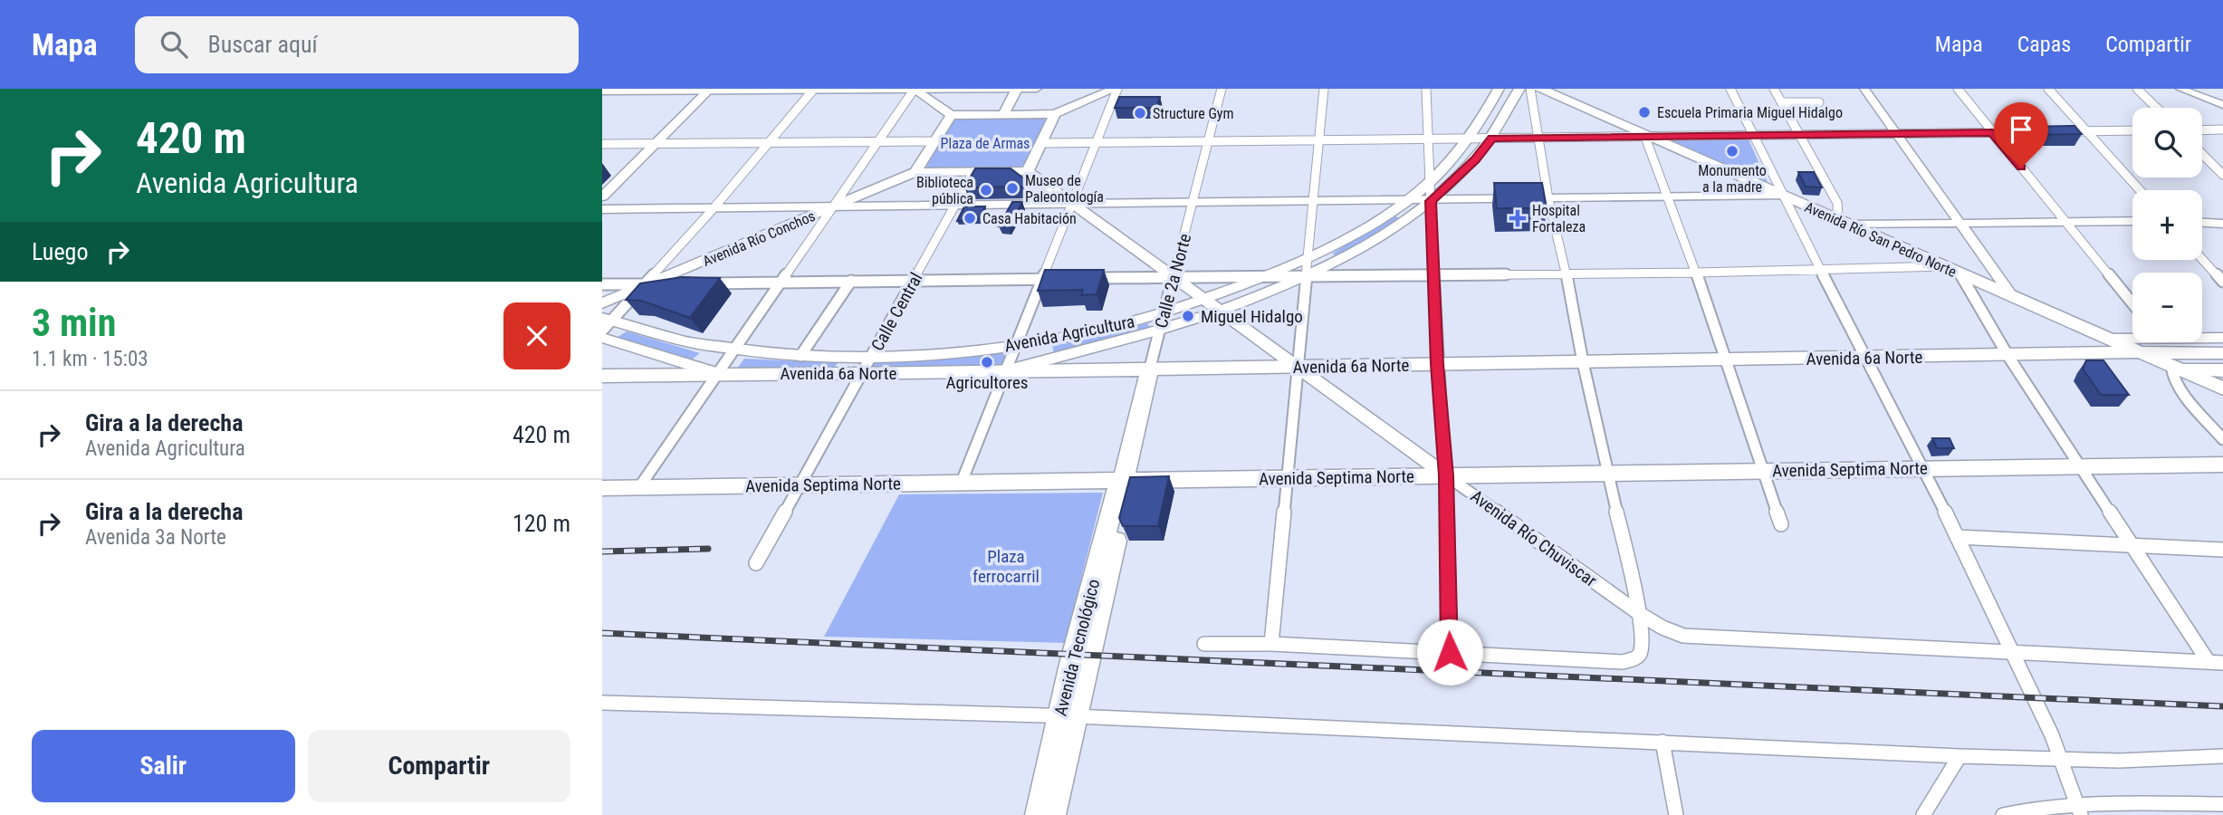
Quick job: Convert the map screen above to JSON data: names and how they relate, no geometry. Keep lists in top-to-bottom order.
{
  "streets": {
    "main road": [
      "Avenida Río Conchos",
      "Avenida Río San Pedro Norte",
      "Calle 2a Norte",
      "Avenida Agricultura",
      "Avenida 6a Norte",
      "Avenida Septima Norte",
      "Avenida Río Chuviscar",
      "Avenida Tecnológico"
    ],
    "street": ["Calle Central"]
  },
  "crossings": [
    ["Avenida Río San Pedro Norte", "Avenida 6a Norte"],
    ["Calle 2a Norte", "Avenida Agricultura"],
    ["Calle 2a Norte", "Avenida 6a Norte"],
    ["Calle 2a Norte", "Avenida Septima Norte"],
    ["Calle 2a Norte", "Avenida Río Chuviscar"],
    ["Calle 2a Norte", "Avenida Tecnológico"],
    ["Calle Central", "Avenida Agricultura"],
    ["Calle Central", "Avenida 6a Norte"],
    ["Calle Central", "Avenida Septima Norte"],
    ["Avenida Agricultura", "Avenida 6a Norte"],
    ["Avenida Agricultura", "Avenida Río Chuviscar"],
    ["Avenida 6a Norte", "Avenida Río Chuviscar"],
    ["Avenida Septima Norte", "Avenida Río Chuviscar"],
    ["Avenida Septima Norte", "Avenida Tecnológico"]
  ],
  "parks": ["Plaza de Armas", "Plaza ferrocarril"],
  "places": {
    "other": [
      "Escuela Primaria Miguel Hidalgo",
      "Structure Gym",
      "Monumento a la madre",
      "Museo de Paleontología",
      "Biblioteca pública",
      "Casa Habitación",
      "Miguel Hidalgo",
      "Agricultores"
    ],
    "health": ["Hospital Fortaleza"]
  },
  "page": {
    "header": "Mapa",
    "search": "Buscar aquí",
    "nav": ["Mapa", "Capas", "Compartir"],
    "turn": ["420 m", "Avenida Agricultura"],
    "map_buttons": ["+", "−"],
    "then": "Luego",
    "heading": ["3 min", "1.1 km · 15:03"],
    "list": [
      {
        "name": "Gira a la derecha",
        "note": "Avenida Agricultura",
        "value": "420 m"
      },
      {
        "name": "Gira a la derecha",
        "note": "Avenida 3a Norte",
        "value": "120 m"
      }
    ],
    "buttons": ["Salir", "Compartir"]
  }
}
